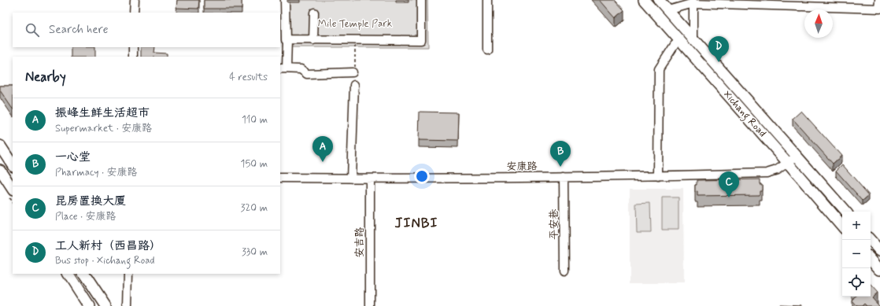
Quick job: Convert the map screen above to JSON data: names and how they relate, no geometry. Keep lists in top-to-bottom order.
{
  "streets": {
    "main road": ["Xichang Road"],
    "street": ["安康路", "平安巷", "安吉路"]
  },
  "crossings": [
    ["Xichang Road", "安康路"],
    ["安康路", "平安巷"],
    ["安康路", "安吉路"]
  ],
  "districts": ["JINBI"],
  "parks": ["Mile Temple Park"],
  "north": "top",
  "page": {
    "search": "Search here",
    "pins": [
      "D",
      "A",
      "B",
      "C"
    ],
    "heading": ["Nearby", "4 results"],
    "list": [
      {
        "mark": "A",
        "name": "振峰生鲜生活超市",
        "note": "Supermarket · 安康路",
        "value": "110 m"
      },
      {
        "mark": "B",
        "name": "一心堂",
        "note": "Pharmacy · 安康路",
        "value": "150 m"
      },
      {
        "mark": "C",
        "name": "昆房置换大厦",
        "note": "Place · 安康路",
        "value": "320 m"
      },
      {
        "mark": "D",
        "name": "工人新村（西昌路）",
        "note": "Bus stop · Xichang Road",
        "value": "330 m"
      }
    ],
    "map_buttons": ["+", "−"]
  }
}
